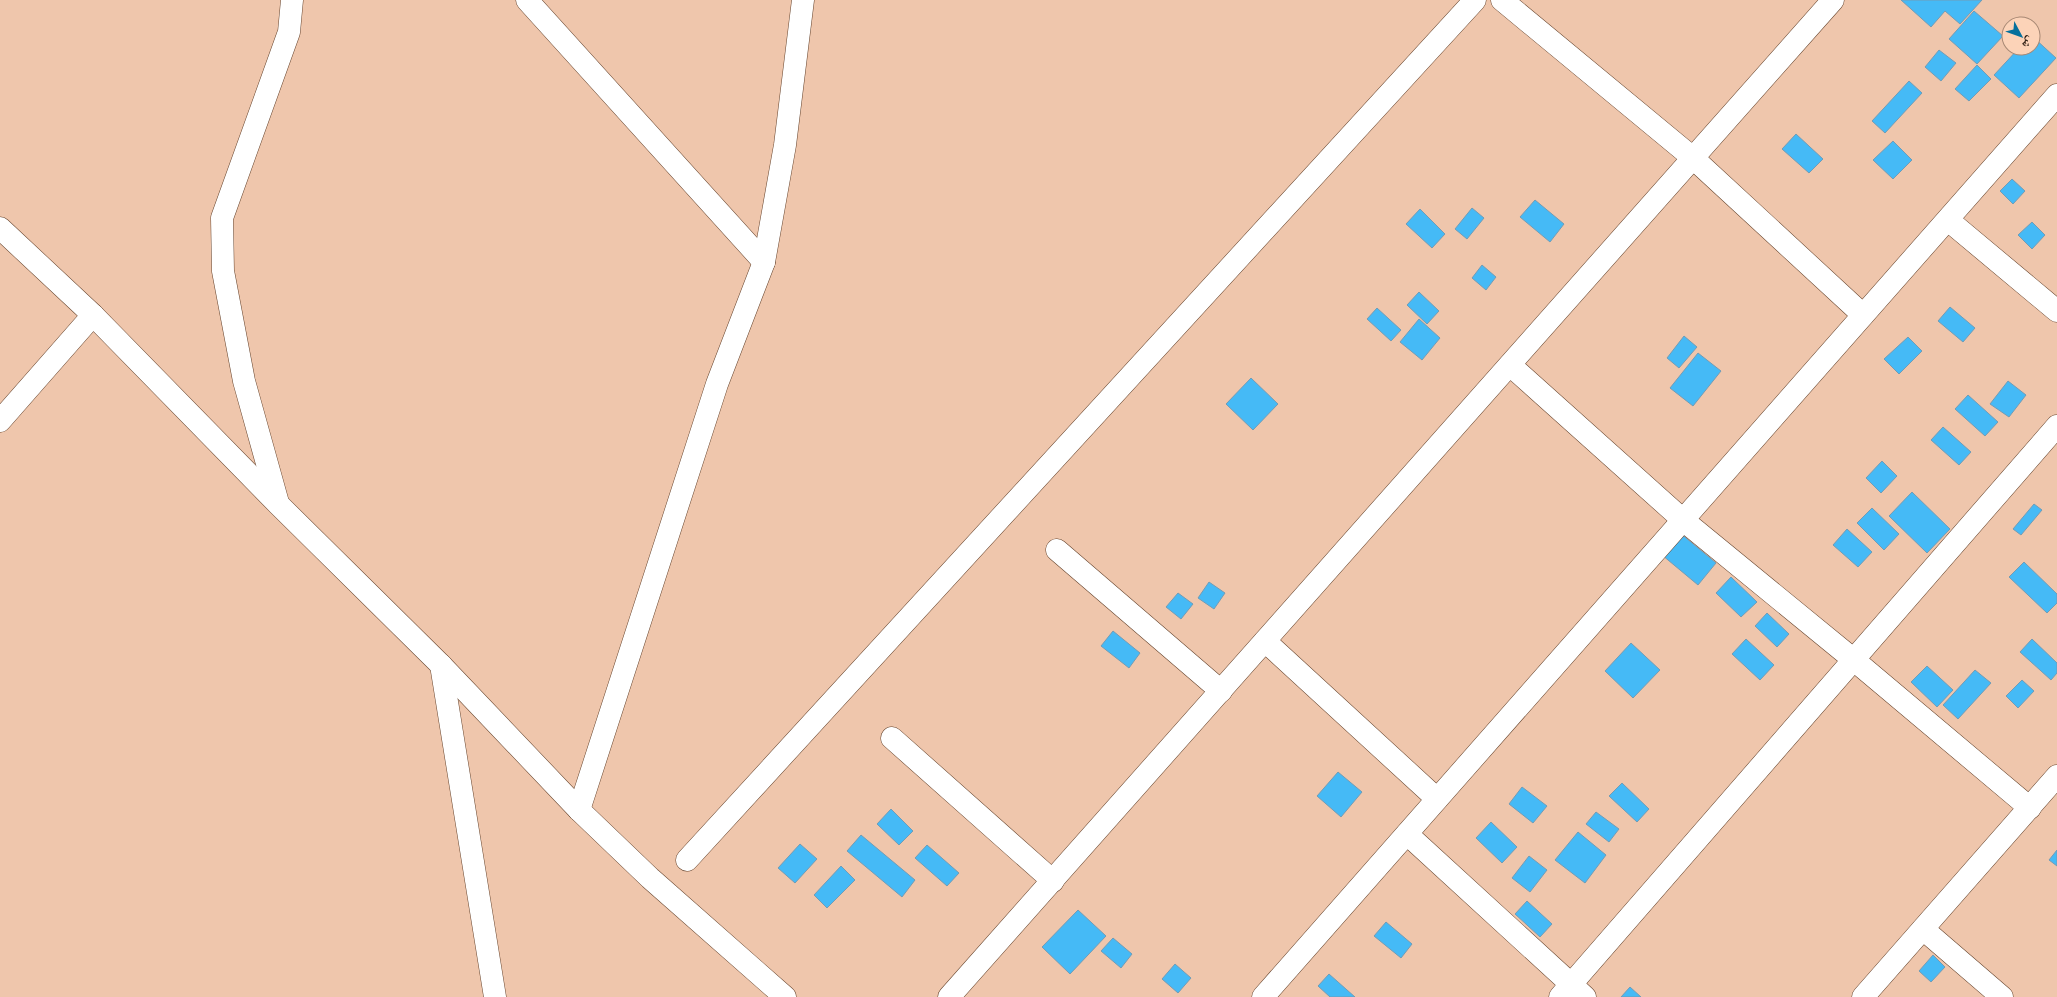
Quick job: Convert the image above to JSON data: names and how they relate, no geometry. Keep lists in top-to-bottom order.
{
  "north": "bottom right"
}
